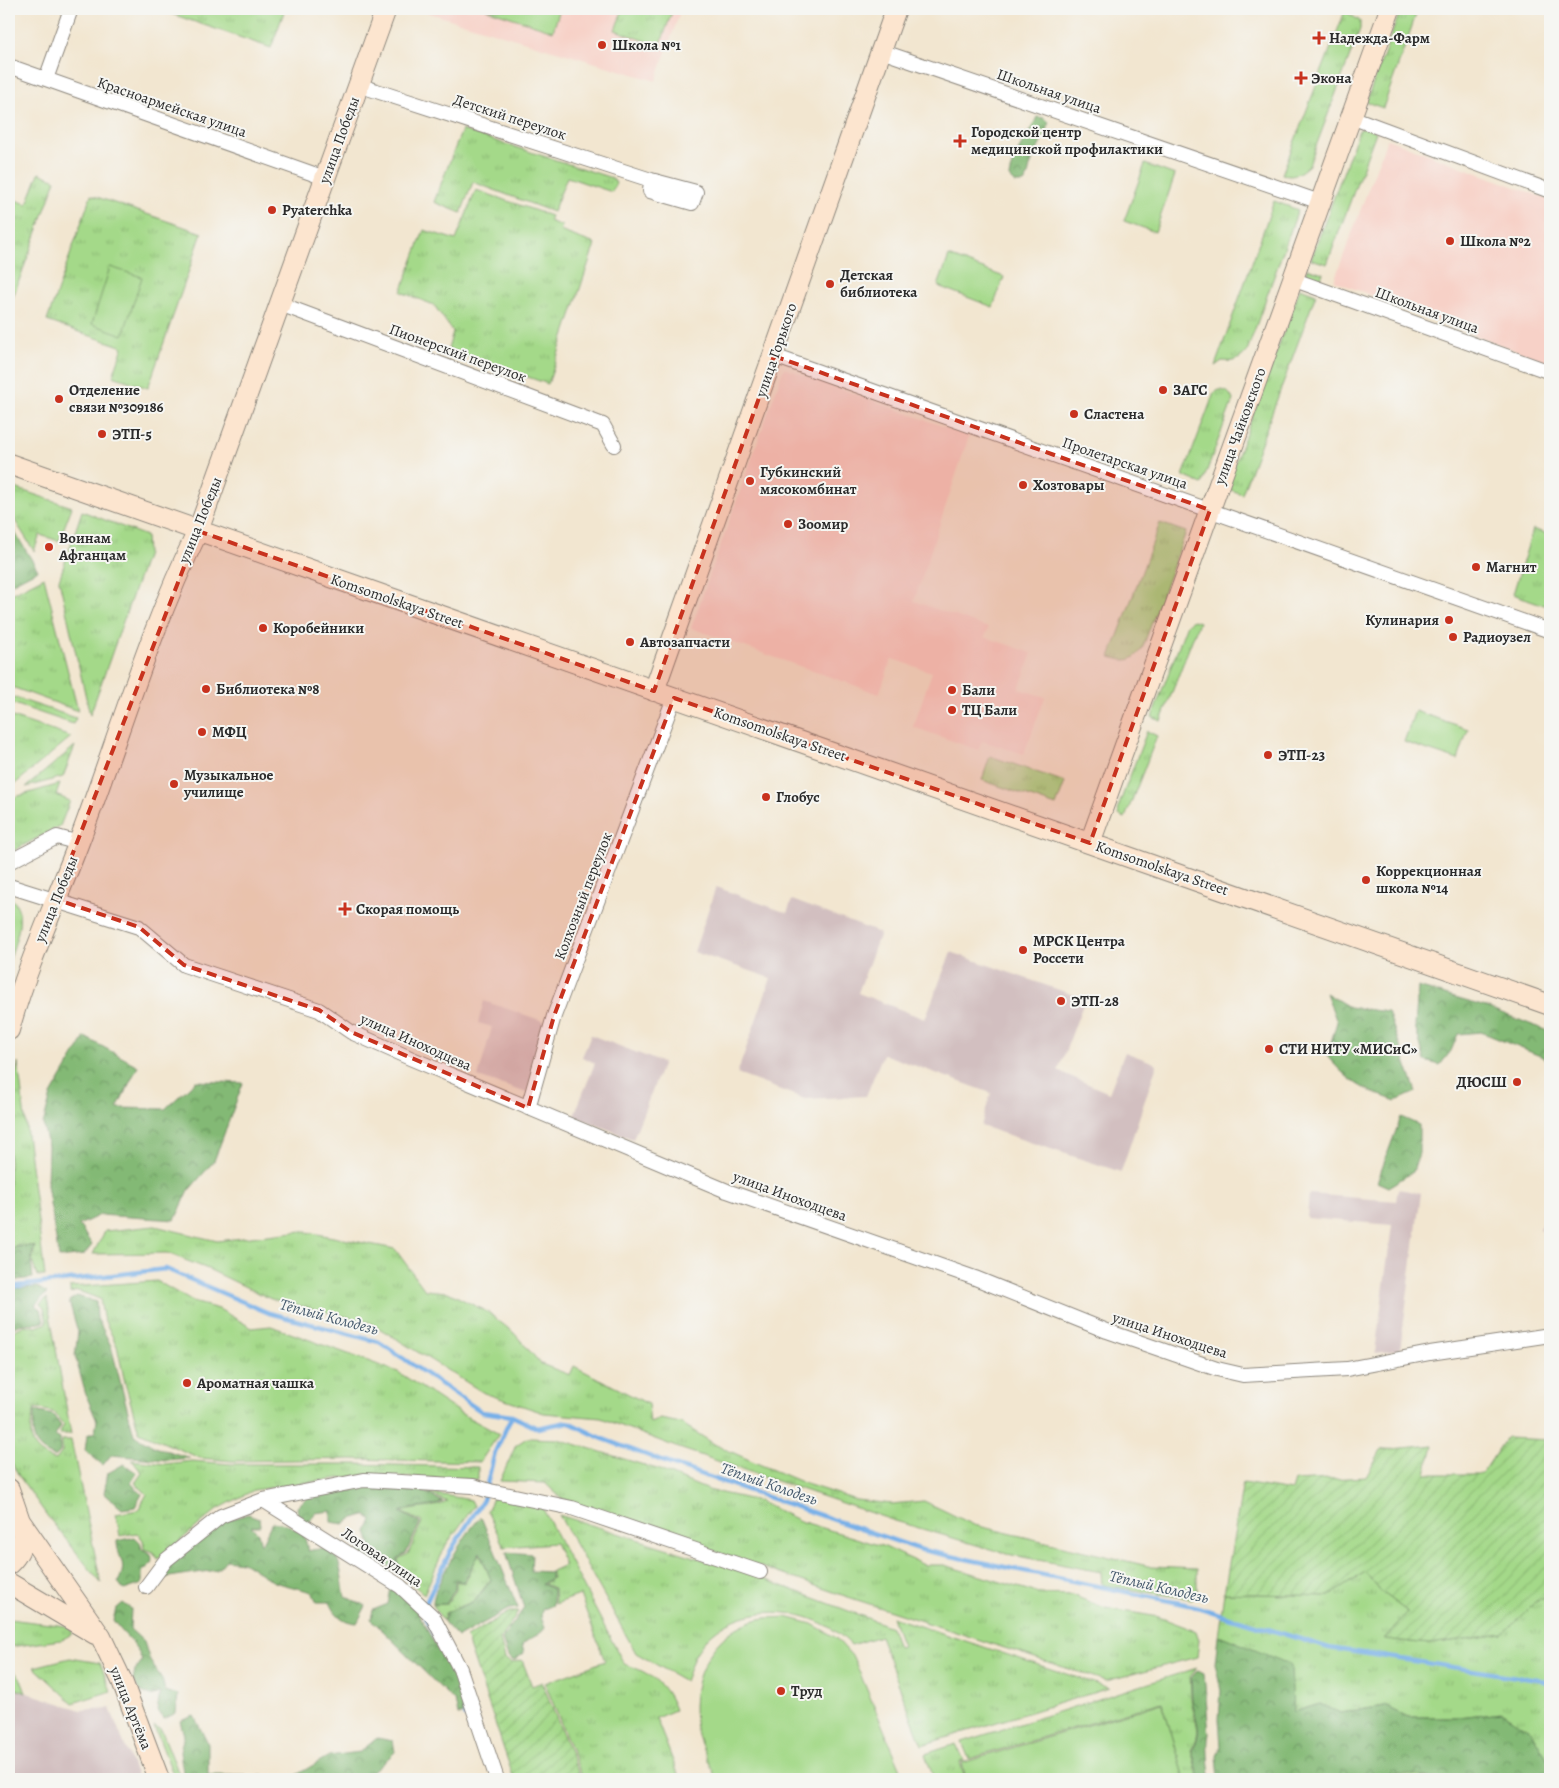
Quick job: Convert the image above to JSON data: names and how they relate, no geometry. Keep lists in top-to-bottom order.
{
  "streets": {
    "street": [
      "Школьная улица",
      "Красноармейская улица",
      "Детский переулок",
      "улица Победы",
      "улица Горького",
      "Пионерский переулок",
      "улица Чайковского",
      "Пролетарская улица",
      "Komsomolskaya Street",
      "Колхозный переулок",
      "улица Иноходцева",
      "Логовая улица",
      "улица Артёма"
    ]
  },
  "crossings": [
    ["Школьная улица", "улица Горького"],
    ["Школьная улица", "улица Чайковского"],
    ["Красноармейская улица", "улица Победы"],
    ["Детский переулок", "улица Победы"],
    ["улица Победы", "Пионерский переулок"],
    ["улица Победы", "Komsomolskaya Street"],
    ["улица Победы", "улица Иноходцева"],
    ["улица Горького", "Пролетарская улица"],
    ["улица Горького", "Komsomolskaya Street"],
    ["улица Чайковского", "Пролетарская улица"],
    ["улица Чайковского", "Komsomolskaya Street"],
    ["Komsomolskaya Street", "Колхозный переулок"],
    ["Колхозный переулок", "улица Иноходцева"]
  ],
  "water": ["Тёплый Колодезь"],
  "places": {
    "health": [
      "Надежда-Фарм",
      "Экона",
      "Городской центр медицинской профилактики",
      "Скорая помощь"
    ],
    "other": [
      "Школа №1",
      "Pyaterchka",
      "Школа №2",
      "Детская библиотека",
      "ЗАГС",
      "Отделение связи №309186",
      "Сластена",
      "ЭТП-5",
      "Губкинский мясокомбинат",
      "Хозтовары",
      "Зоомир",
      "Воинам Афганцам",
      "Магнит",
      "Кулинария",
      "Коробейники",
      "Радиоузел",
      "Автозапчасти",
      "Библиотека №8",
      "Бали",
      "ТЦ Бали",
      "МФЦ",
      "ЭТП-23",
      "Музыкальное училище",
      "Глобус",
      "Коррекционная школа №14",
      "МРСК Центра Россети",
      "ЭТП-28",
      "СТИ НИТУ «МИСиС»",
      "ДЮСШ",
      "Ароматная чашка",
      "Труд"
    ]
  }
}
